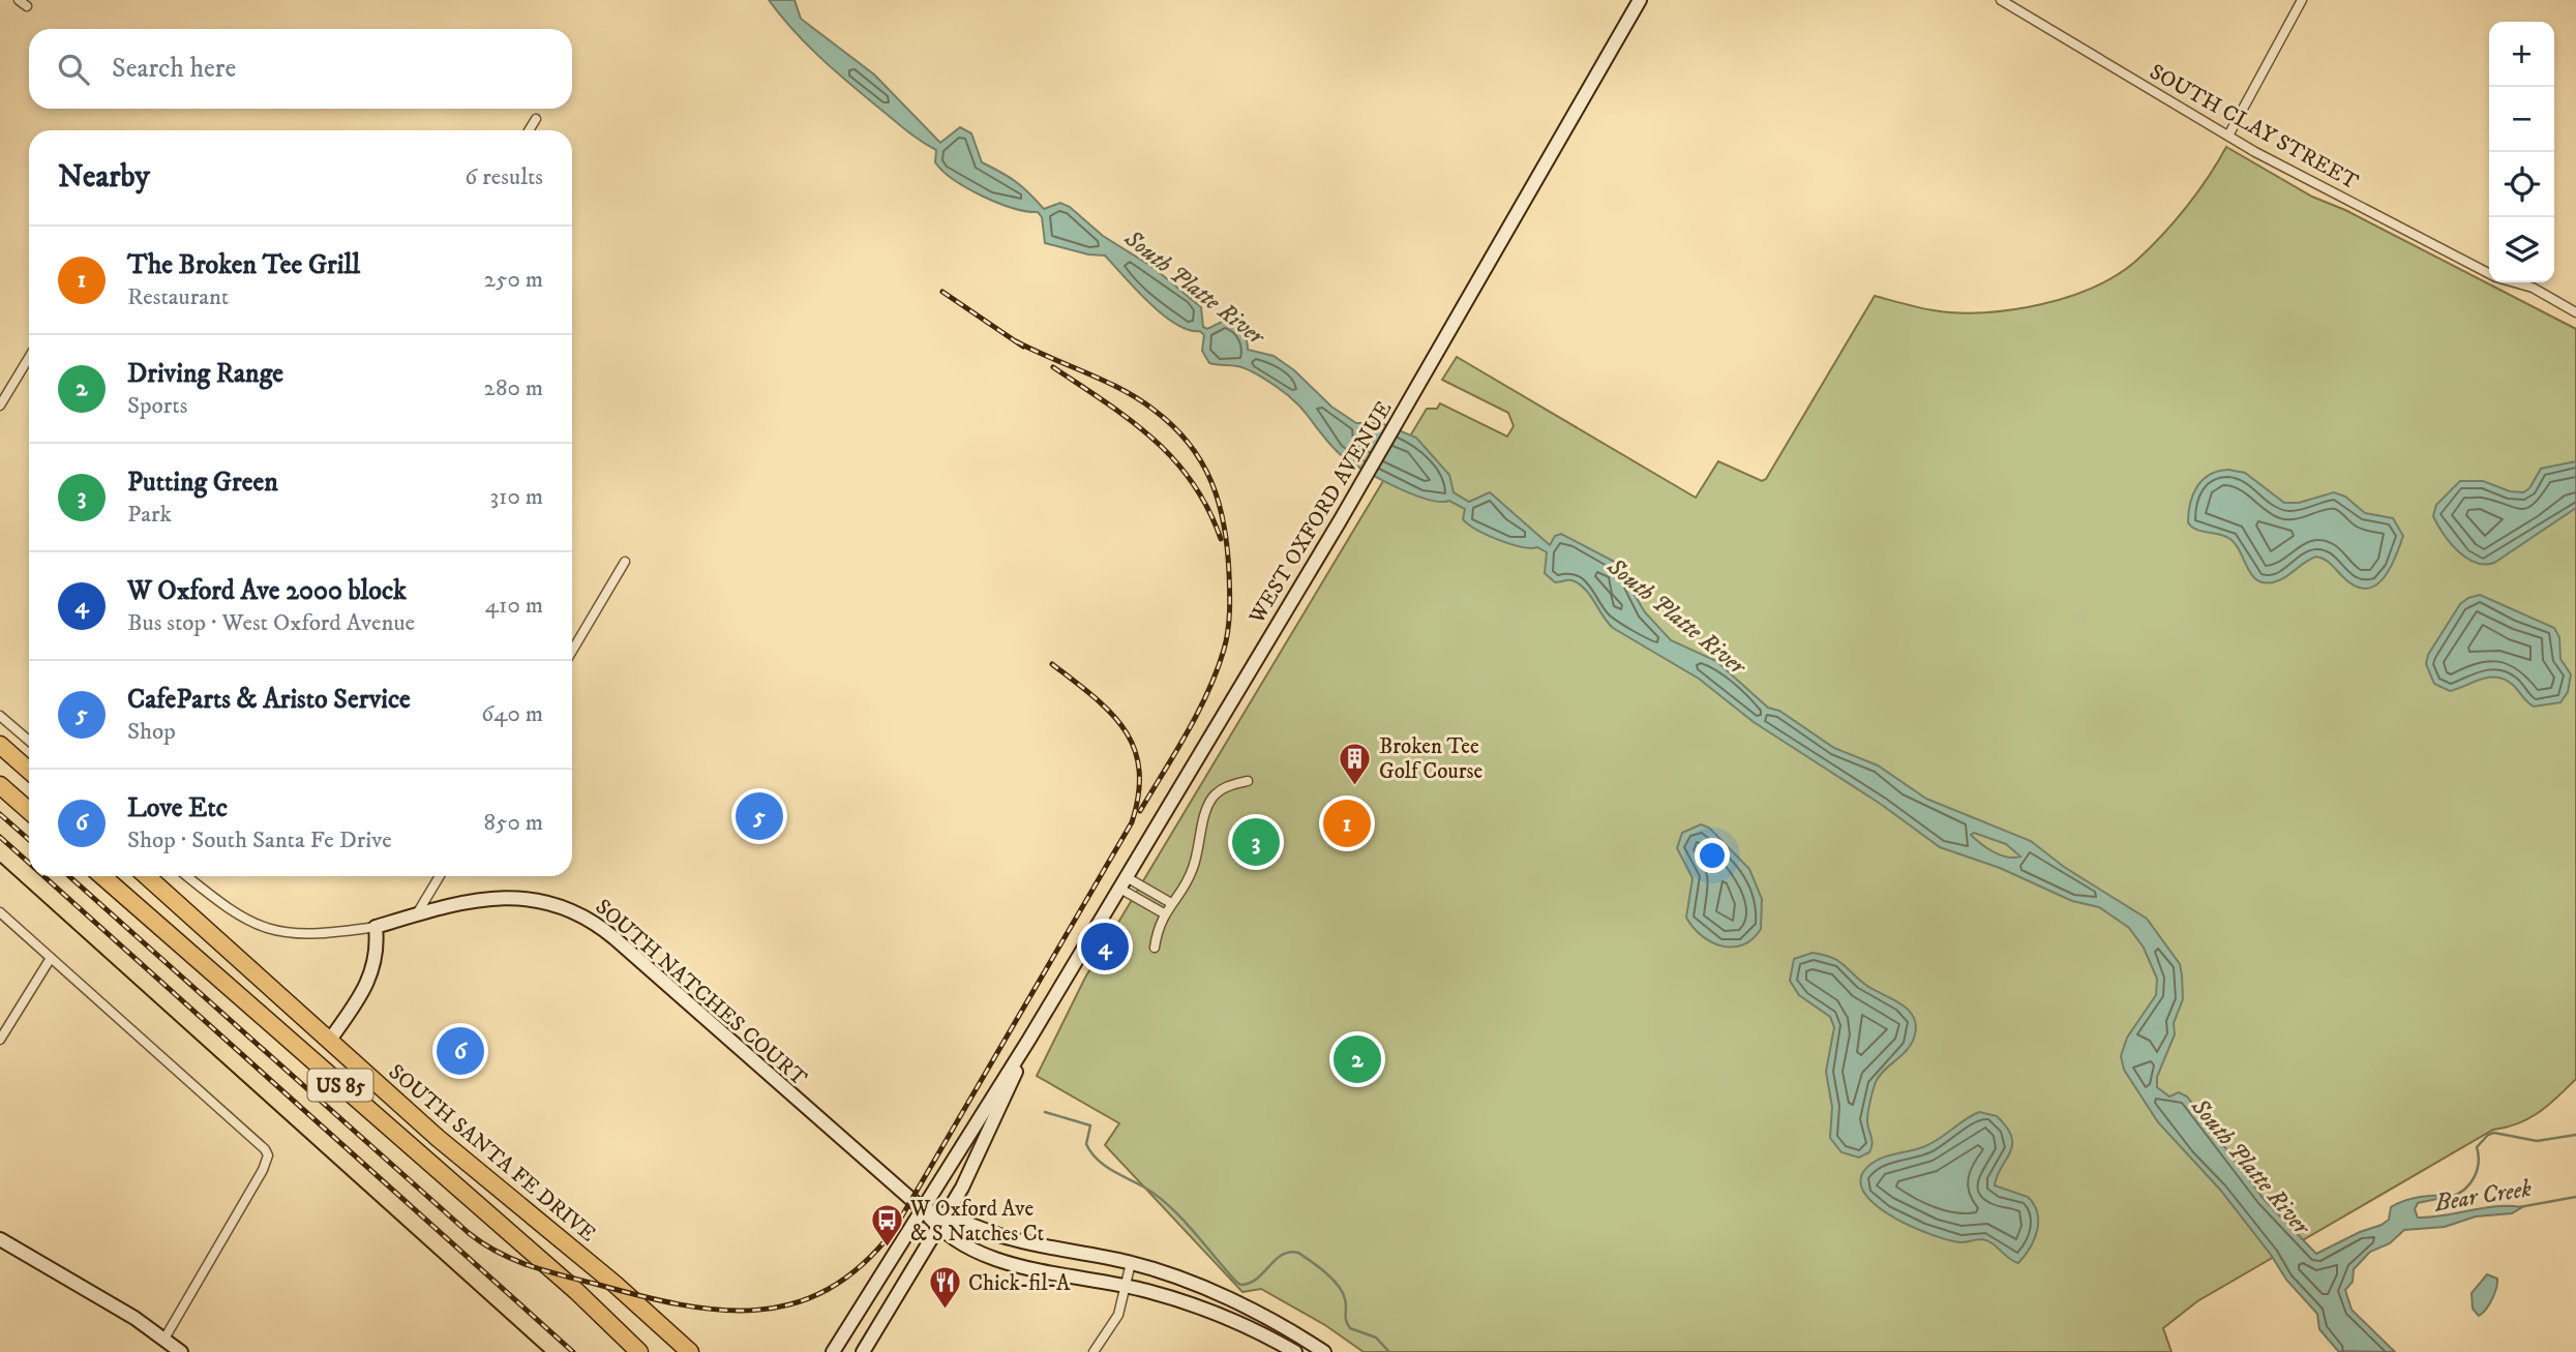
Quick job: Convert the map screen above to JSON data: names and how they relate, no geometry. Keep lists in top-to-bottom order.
{
  "streets": {
    "highway": ["US 85", "SOUTH SANTA FE DRIVE"],
    "main road": ["WEST OXFORD AVENUE", "SOUTH NATCHES COURT"],
    "street": ["SOUTH CLAY STREET"]
  },
  "crossings": [
    ["WEST OXFORD AVENUE", "SOUTH NATCHES COURT"]
  ],
  "water": ["South Platte River", "Bear Creek"],
  "places": {
    "building": ["Broken Tee Golf Course"],
    "bus stop": ["W Oxford Ave & S Natches Ct"],
    "restaurant": ["Chick-fil-A"]
  },
  "page": {
    "map_buttons": ["+", "−"],
    "search": "Search here",
    "heading": ["Nearby", "6 results"],
    "list": [
      {
        "mark": "1",
        "name": "The Broken Tee Grill",
        "note": "Restaurant",
        "value": "250 m"
      },
      {
        "mark": "2",
        "name": "Driving Range",
        "note": "Sports",
        "value": "280 m"
      },
      {
        "mark": "3",
        "name": "Putting Green",
        "note": "Park",
        "value": "310 m"
      },
      {
        "mark": "4",
        "name": "W Oxford Ave 2000 block",
        "note": "Bus stop · West Oxford Avenue",
        "value": "410 m"
      },
      {
        "mark": "5",
        "name": "CafeParts & Aristo Service",
        "note": "Shop",
        "value": "640 m"
      },
      {
        "mark": "6",
        "name": "Love Etc",
        "note": "Shop · South Santa Fe Drive",
        "value": "850 m"
      }
    ],
    "pins": [
      "5",
      "1",
      "3",
      "4",
      "6",
      "2"
    ]
  }
}
